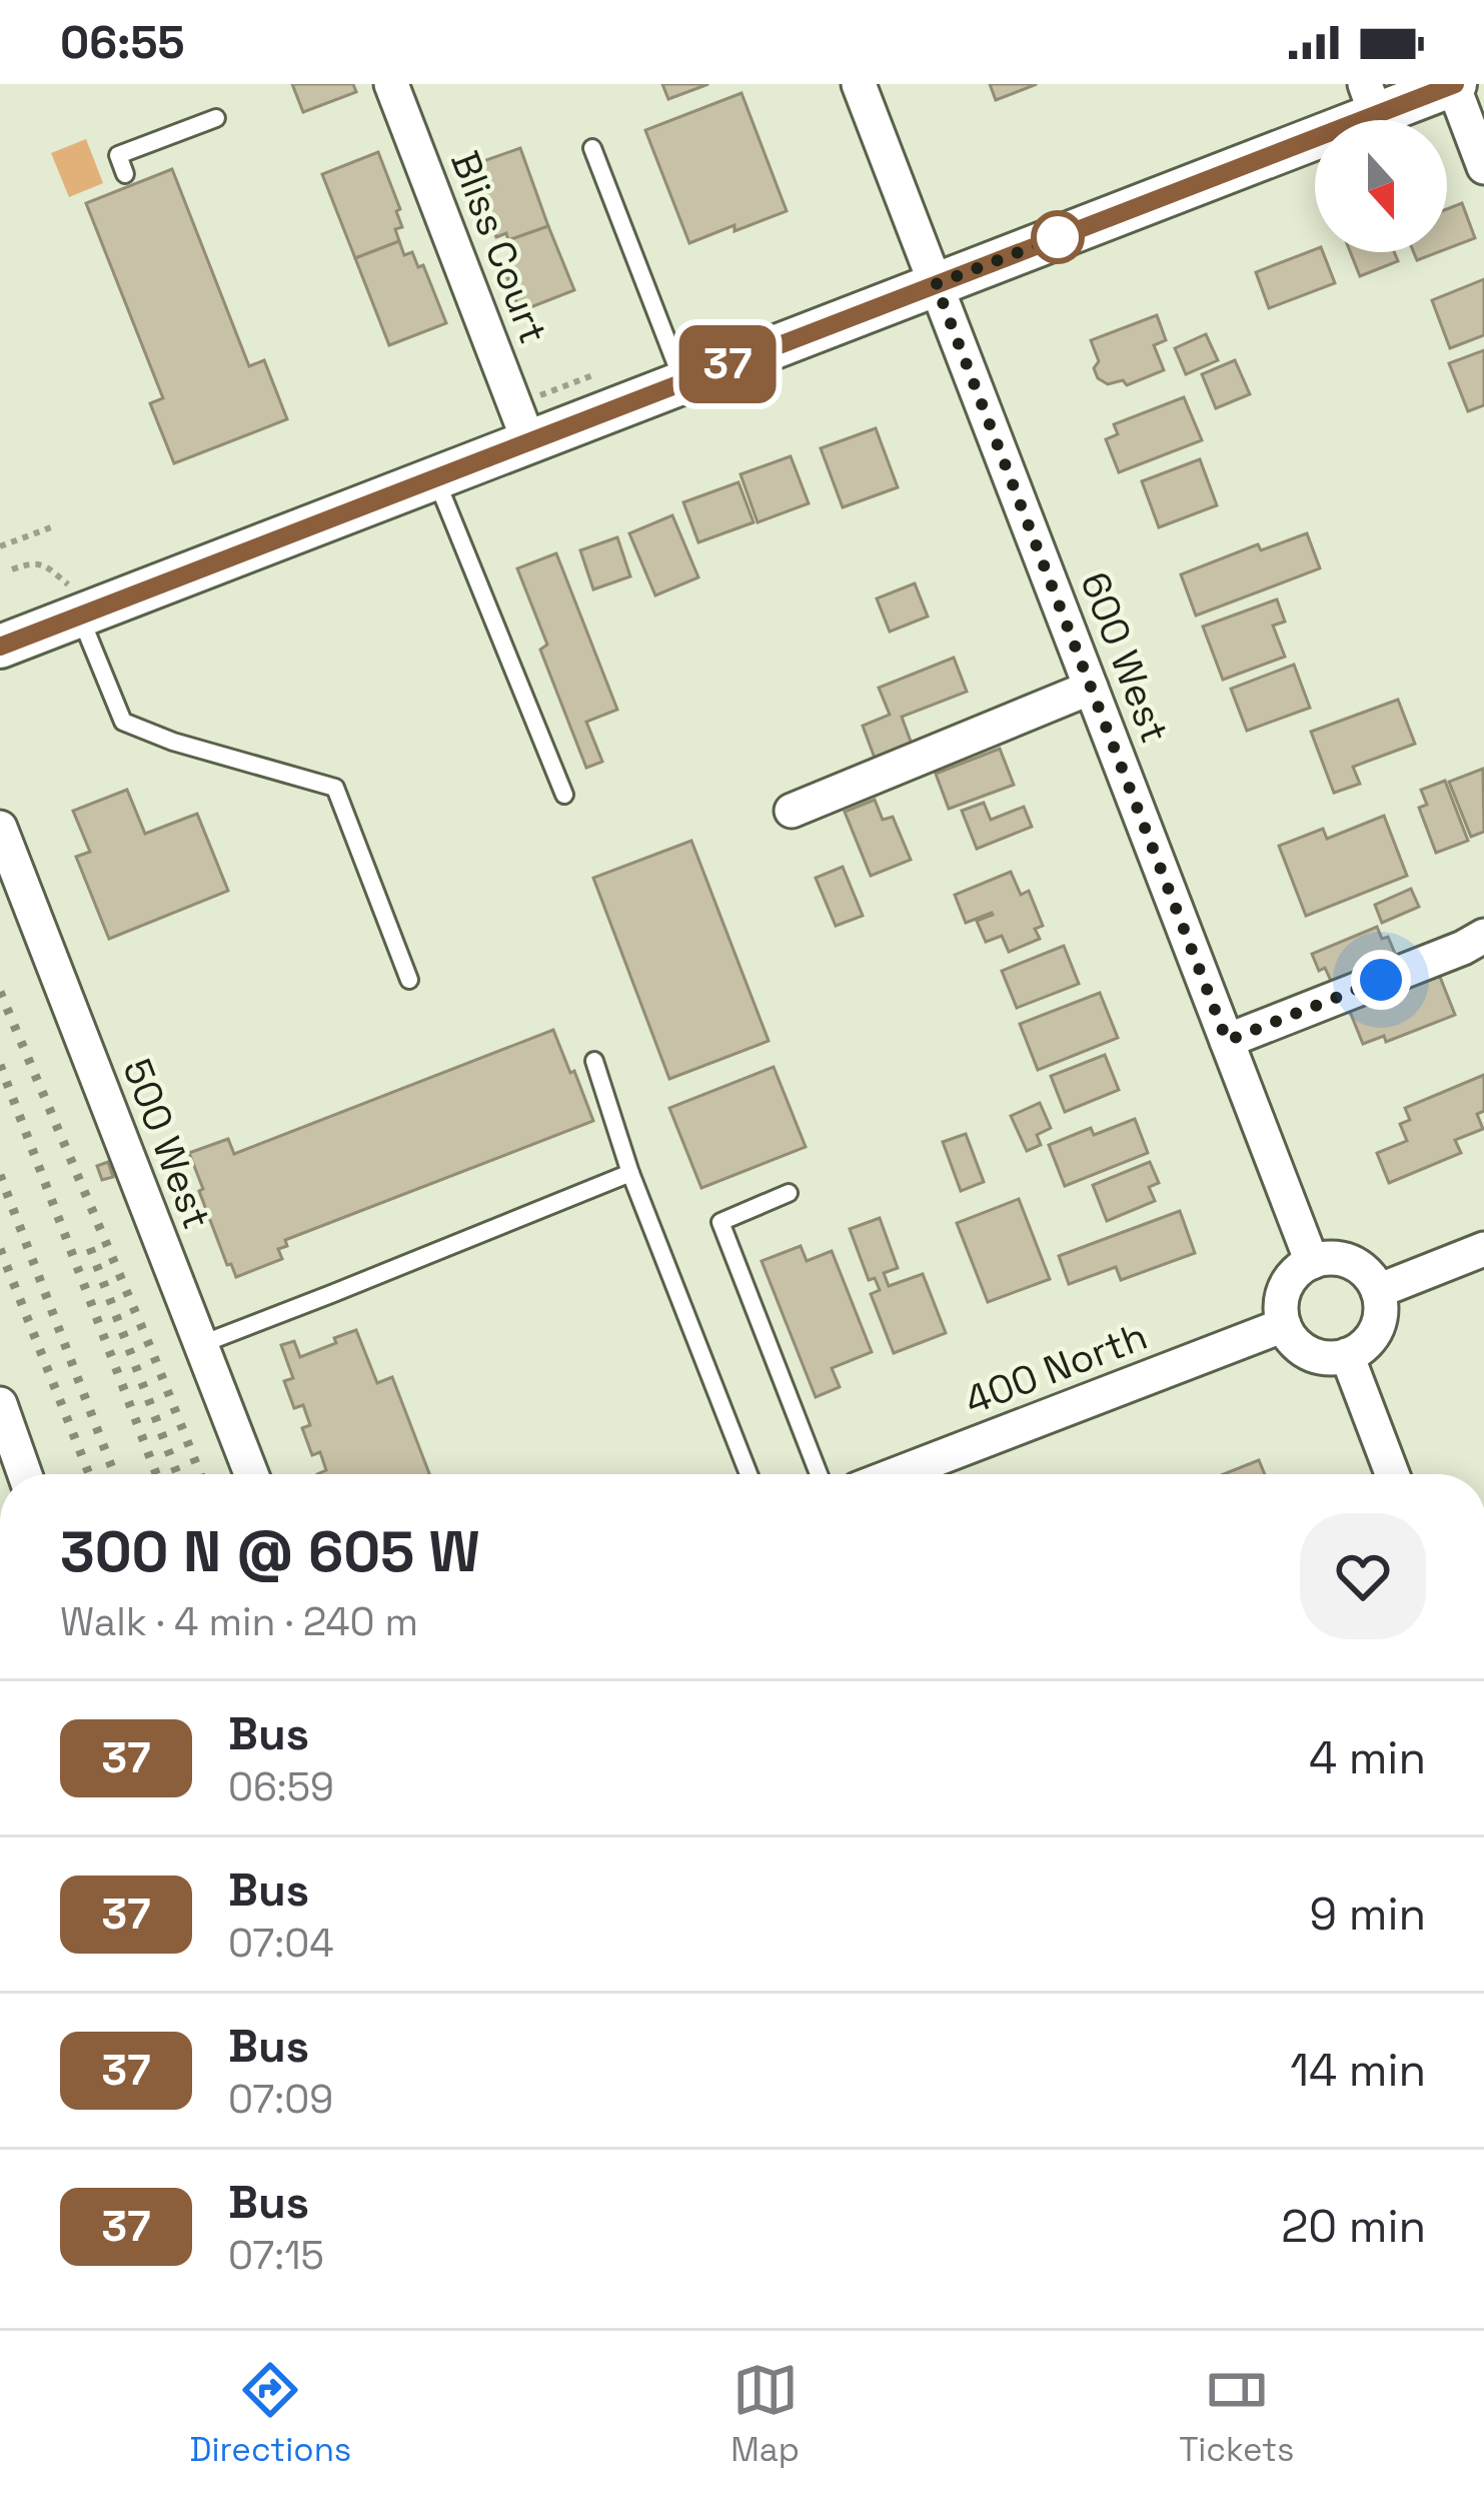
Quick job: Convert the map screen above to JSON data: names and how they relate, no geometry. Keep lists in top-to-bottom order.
{
  "streets": {
    "street": [
      "Bliss Court",
      "600 West",
      "500 West",
      "400 North"
    ]
  },
  "crossings": [
    ["600 West", "400 North"]
  ],
  "lines": ["bus line 37"],
  "north": "bottom",
  "page": {
    "status": "06:55",
    "on_map": "37",
    "heading": ["300 N @ 605 W", "Walk · 4 min · 240 m"],
    "list": [
      {
        "mark": "37",
        "name": "Bus",
        "note": "06:59",
        "value": "4 min"
      },
      {
        "mark": "37",
        "name": "Bus",
        "note": "07:04",
        "value": "9 min"
      },
      {
        "mark": "37",
        "name": "Bus",
        "note": "07:09",
        "value": "14 min"
      },
      {
        "mark": "37",
        "name": "Bus",
        "note": "07:15",
        "value": "20 min"
      }
    ],
    "tabs": ["Directions", "Map", "Tickets"]
  }
}
